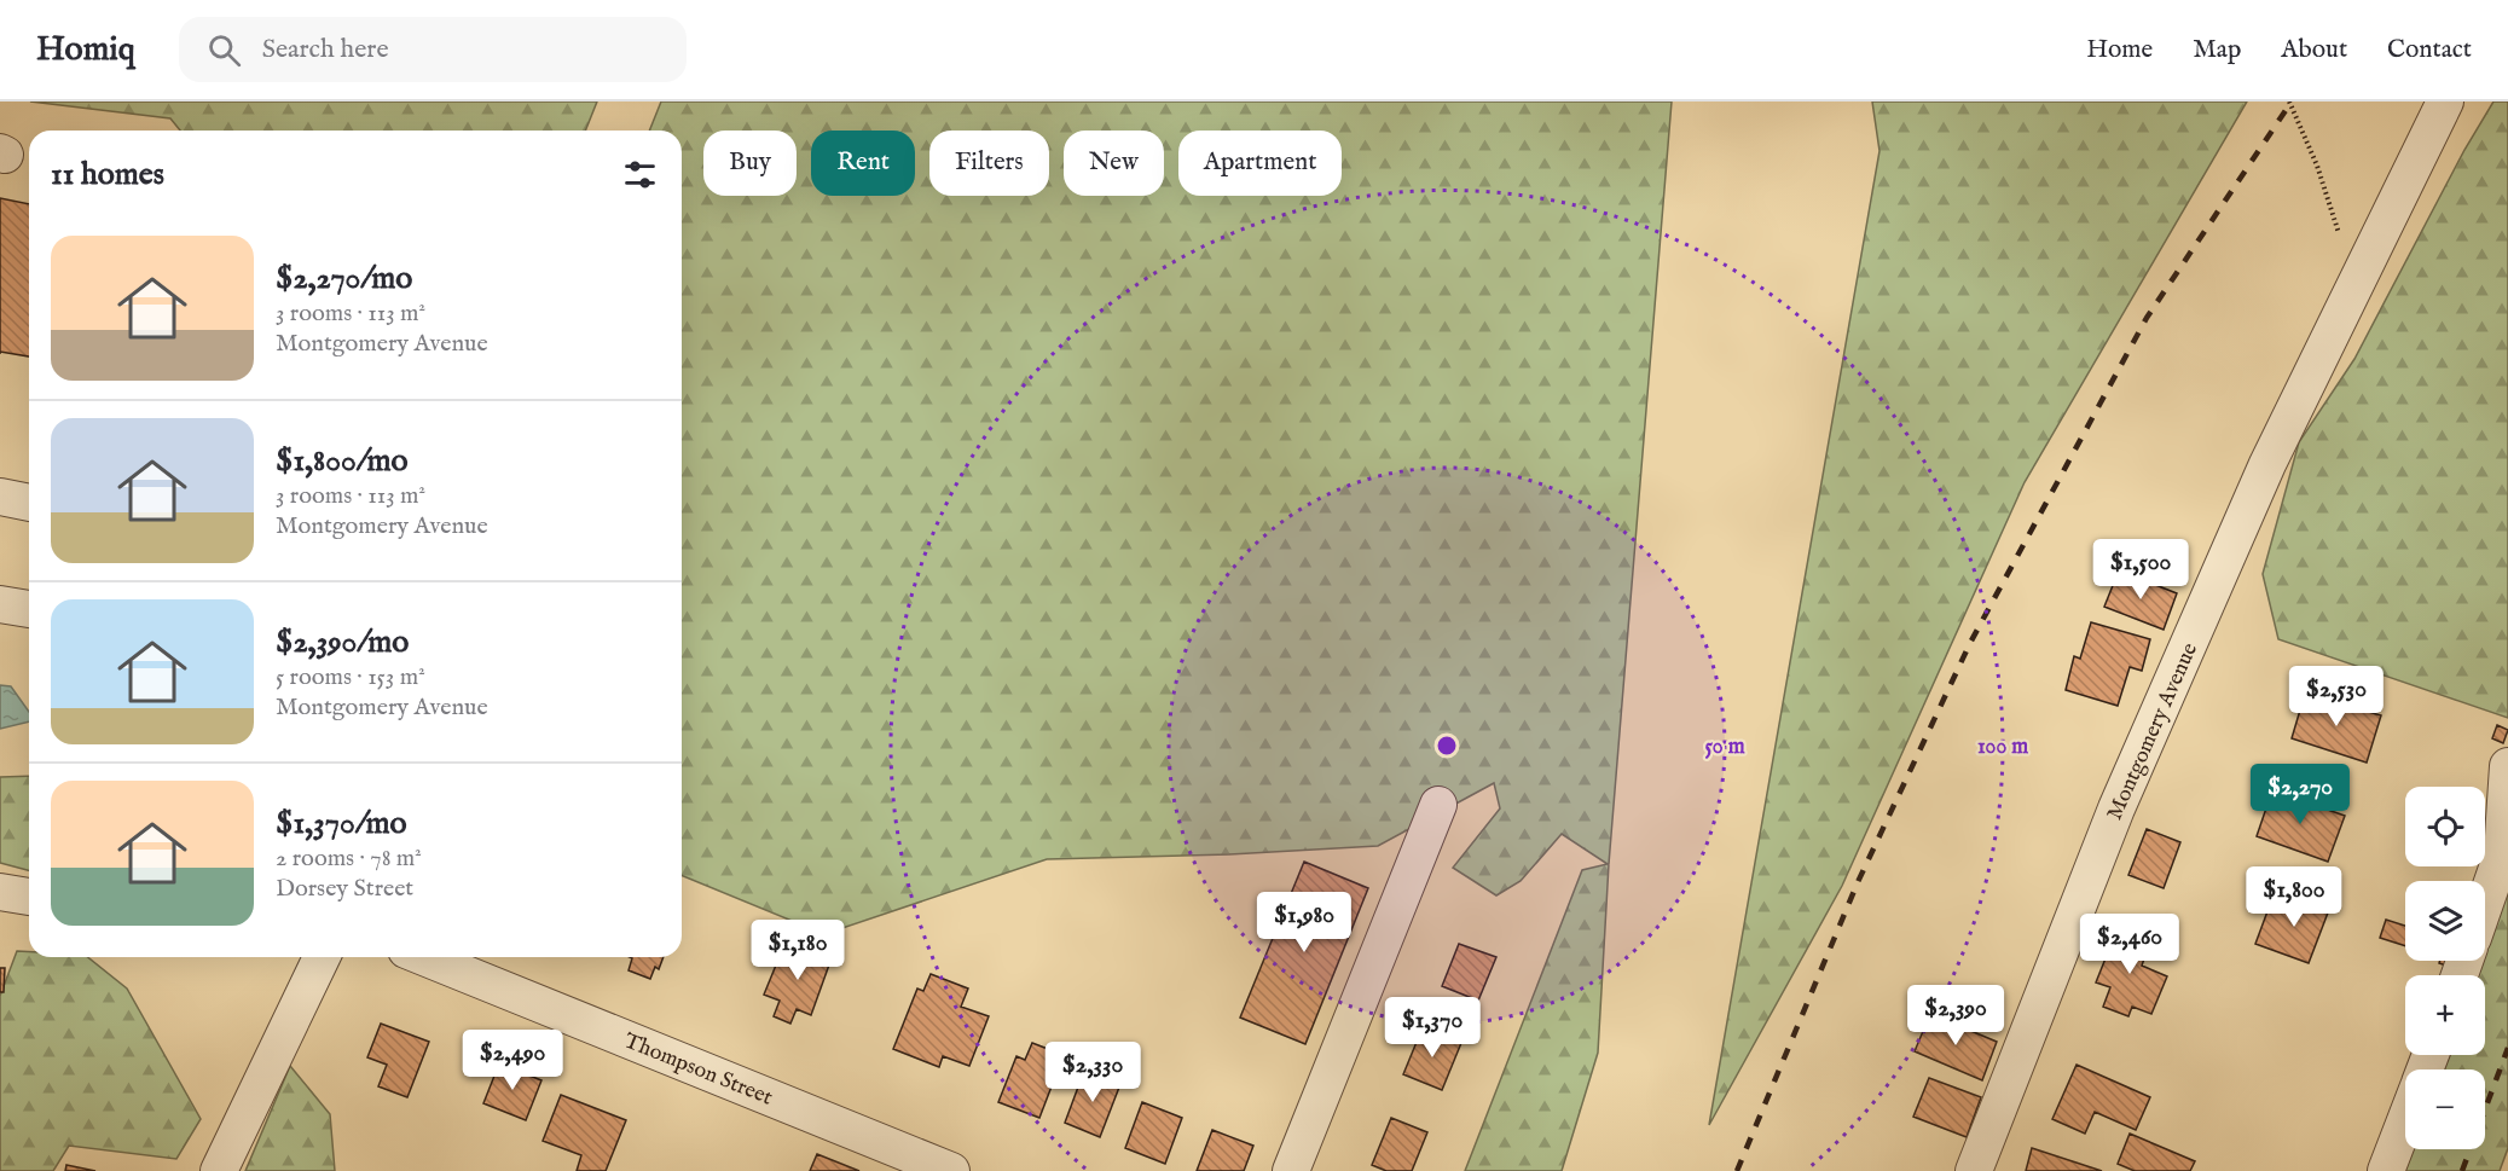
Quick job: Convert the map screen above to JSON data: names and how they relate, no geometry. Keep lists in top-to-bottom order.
{
  "streets": {
    "street": ["Montgomery Avenue", "Thompson Street"]
  },
  "page": {
    "header": "Homiq",
    "search": "Search here",
    "nav": [
      "Home",
      "Map",
      "About",
      "Contact"
    ],
    "chip": [
      "Buy",
      "Rent",
      "Filters",
      "New",
      "Apartment"
    ],
    "heading": "11 homes",
    "list": [
      {
        "name": "$2,270/mo",
        "note": "3 rooms · 113 m² · Montgomery Avenue"
      },
      {
        "name": "$1,800/mo",
        "note": "3 rooms · 113 m² · Montgomery Avenue"
      },
      {
        "name": "$2,390/mo",
        "note": "5 rooms · 153 m² · Montgomery Avenue"
      },
      {
        "name": "$1,370/mo",
        "note": "2 rooms · 78 m² · Dorsey Street"
      }
    ],
    "price": [
      "$1,500",
      "$2,530",
      "$2,270",
      "$1,800",
      "$1,980",
      "$2,460",
      "$1,180",
      "$2,390",
      "$1,370",
      "$2,490",
      "$2,330"
    ],
    "map_buttons": ["+", "−"]
  },
  "rings": ["50 m", "100 m"]
}
